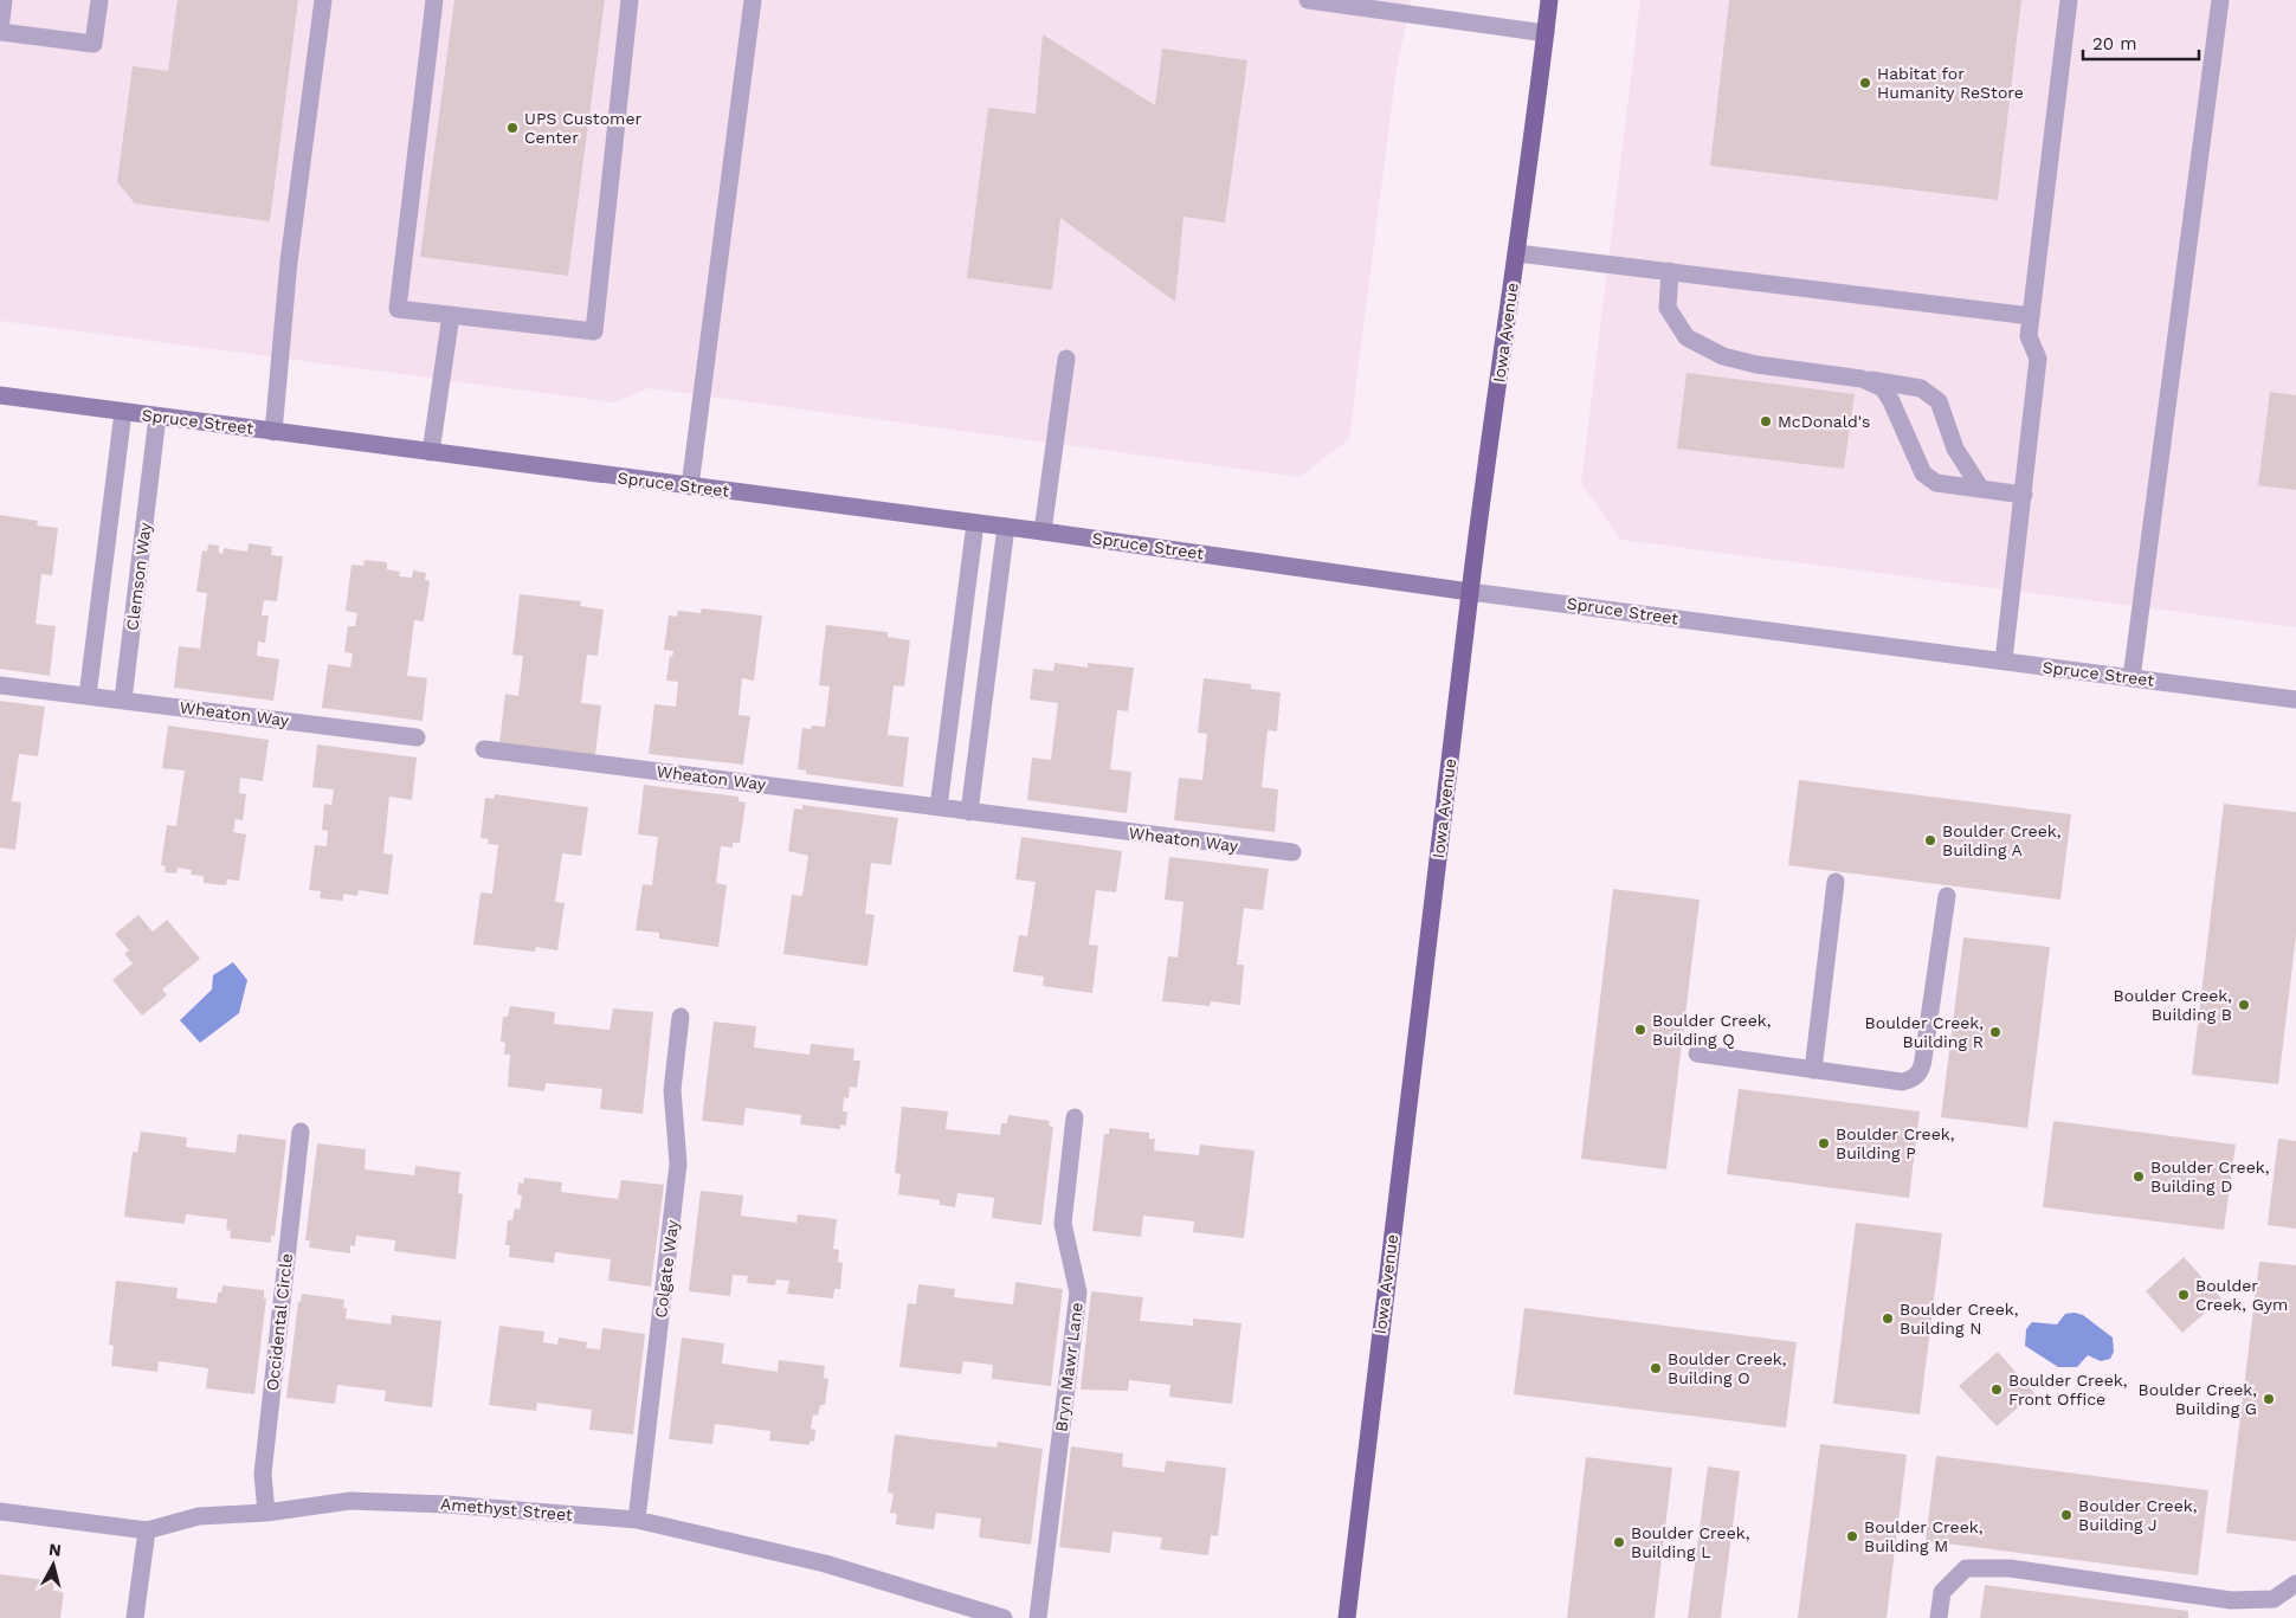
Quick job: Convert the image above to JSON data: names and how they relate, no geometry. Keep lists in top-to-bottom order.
{
  "streets": {
    "main road": ["Iowa Avenue", "Spruce Street"],
    "street": [
      "Clemson Way",
      "Wheaton Way",
      "Colgate Way",
      "Occidental Circle",
      "Bryn Mawr Lane",
      "Amethyst Street"
    ]
  },
  "crossings": [
    ["Iowa Avenue", "Spruce Street"],
    ["Spruce Street", "Clemson Way"],
    ["Clemson Way", "Wheaton Way"],
    ["Colgate Way", "Amethyst Street"],
    ["Occidental Circle", "Amethyst Street"]
  ],
  "places": [
    "Habitat for Humanity ReStore",
    "UPS Customer Center",
    "McDonald's",
    "Boulder Creek, Building A",
    "Boulder Creek, Building B",
    "Boulder Creek, Building Q",
    "Boulder Creek, Building R",
    "Boulder Creek, Building P",
    "Boulder Creek, Building D",
    "Boulder Creek, Gym",
    "Boulder Creek, Building N",
    "Boulder Creek, Building O",
    "Boulder Creek, Front Office",
    "Boulder Creek, Building G",
    "Boulder Creek, Building J",
    "Boulder Creek, Building M",
    "Boulder Creek, Building L"
  ],
  "scale_bar": "20 m",
  "north": "top"
}
